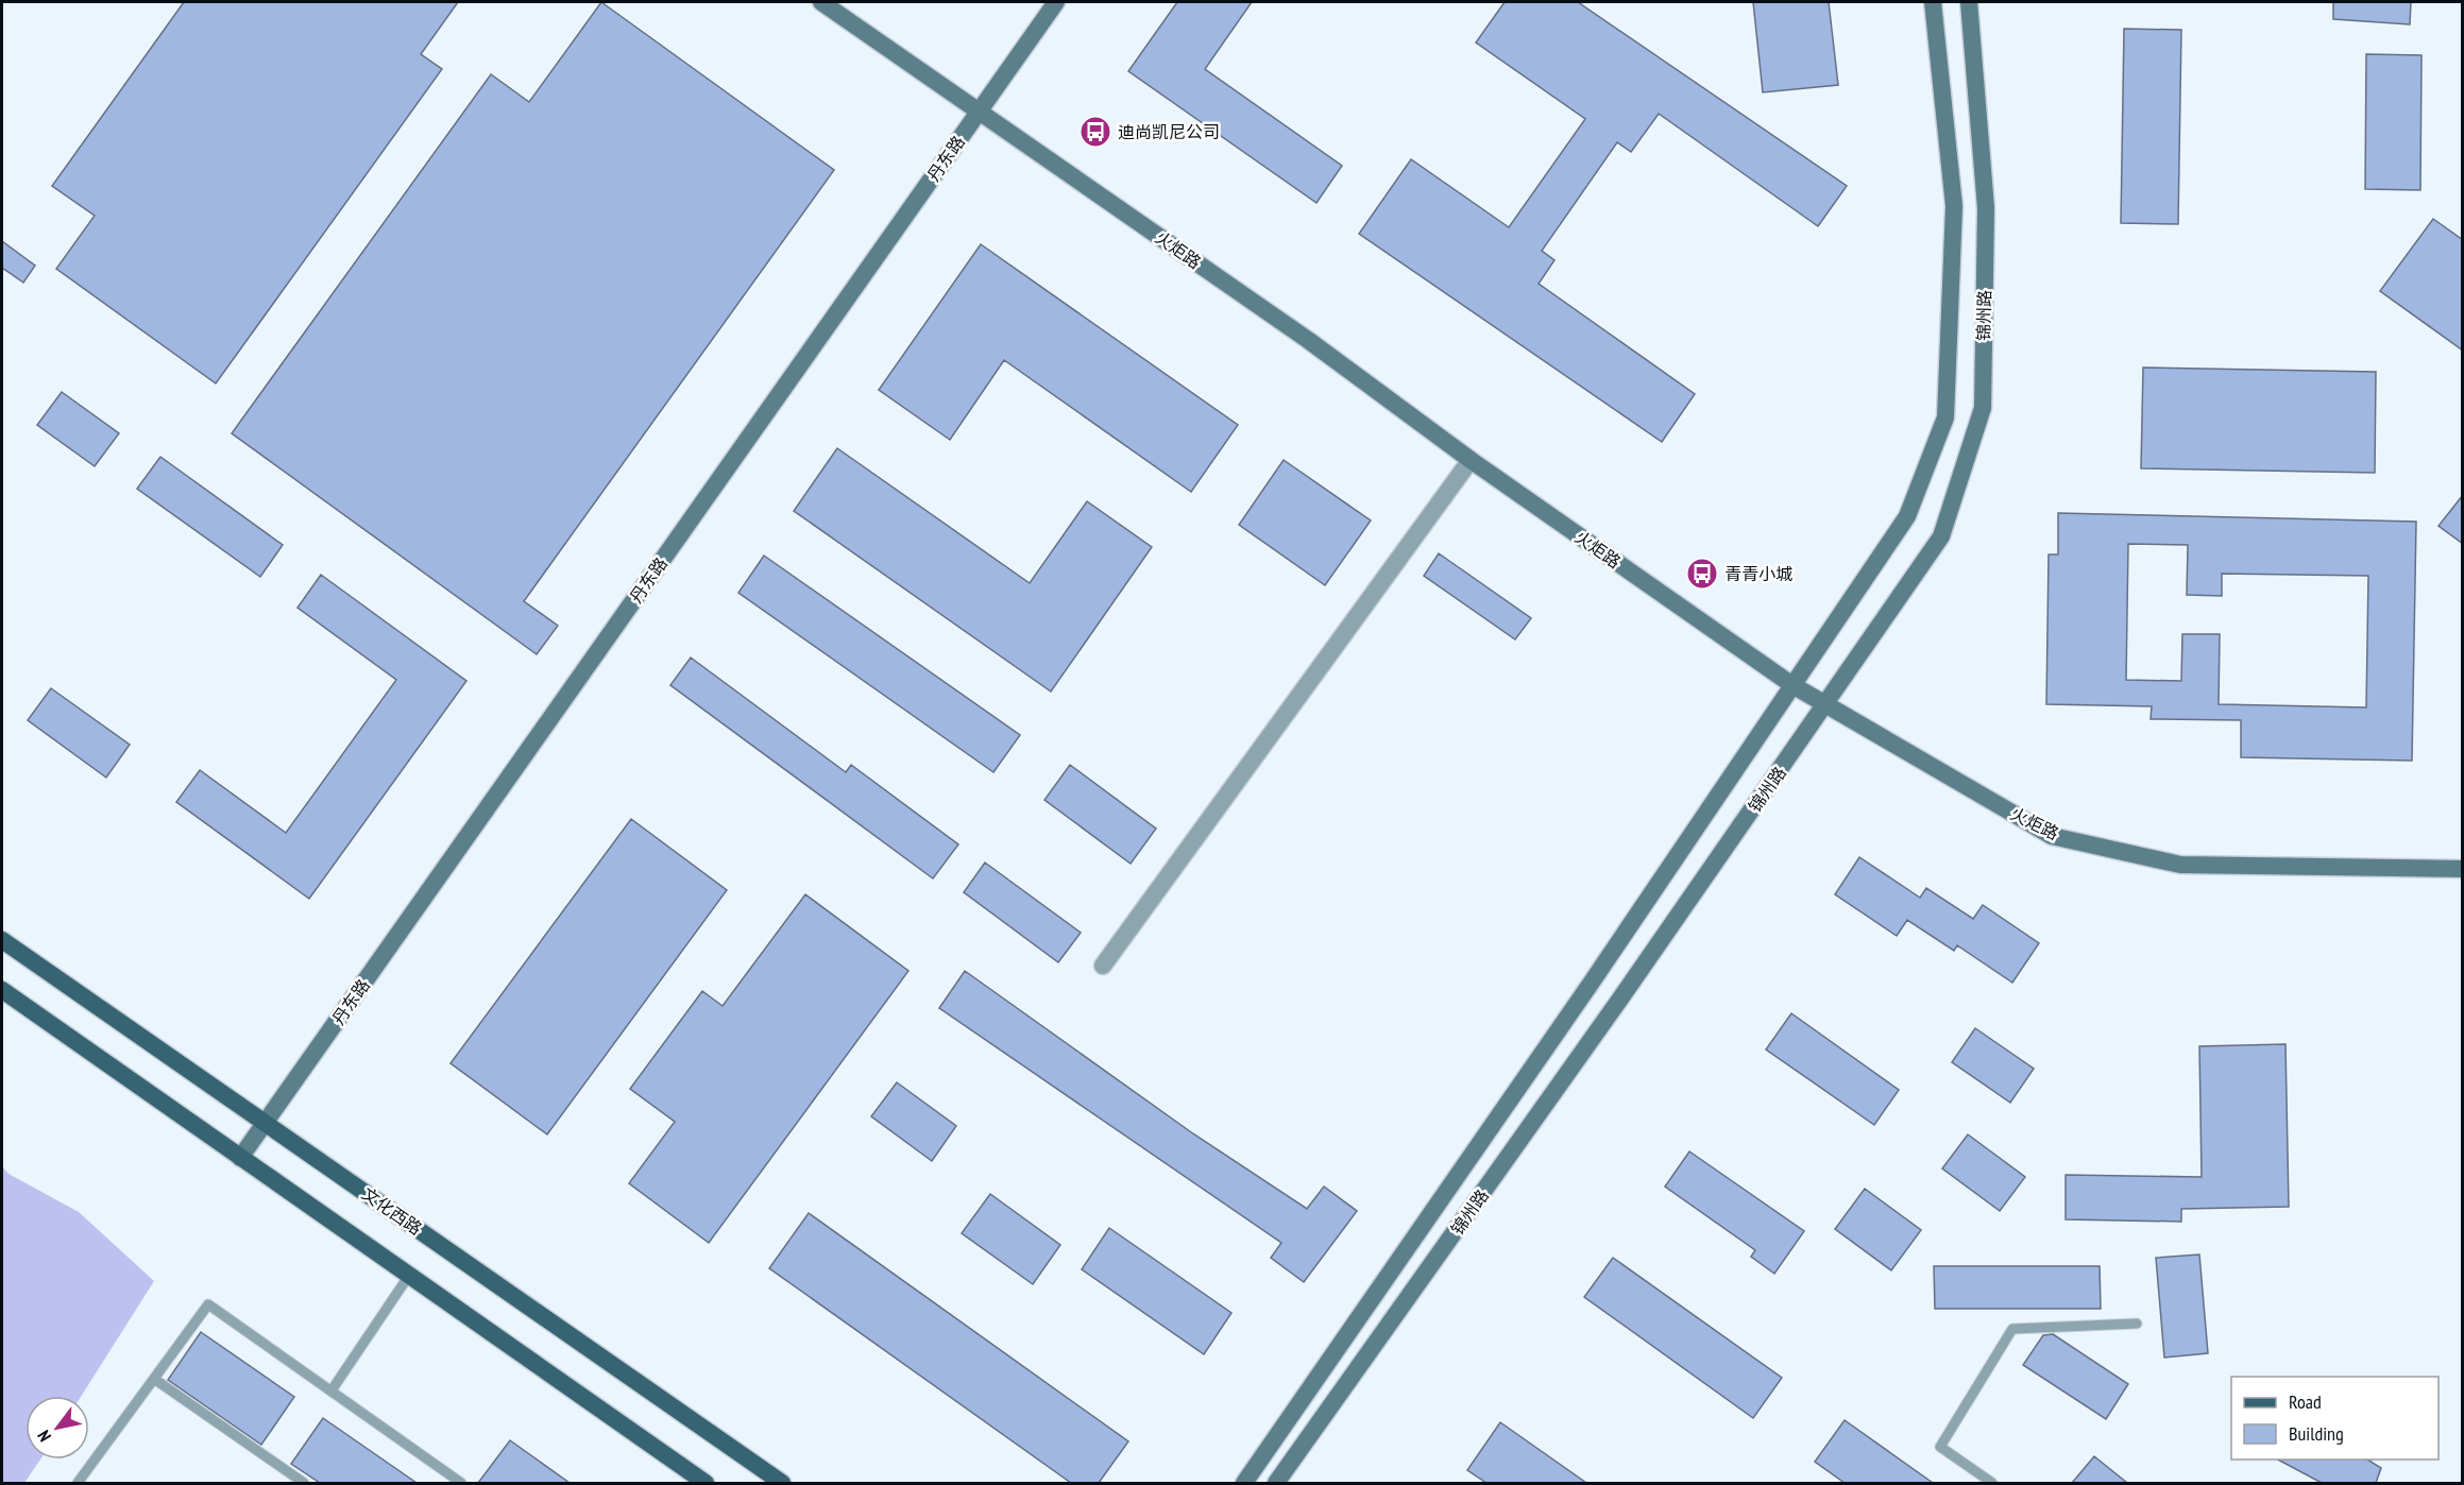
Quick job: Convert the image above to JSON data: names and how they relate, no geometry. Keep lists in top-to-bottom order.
{
  "streets": {
    "main road": [
      "丹东路",
      "火炬路",
      "锦州路",
      "文化西路"
    ]
  },
  "crossings": [
    ["丹东路", "火炬路"],
    ["丹东路", "文化西路"],
    ["火炬路", "锦州路"]
  ],
  "places": {
    "bus stop": ["迪尚凯尼公司", "青青小城"]
  },
  "legend": ["Road", "Building"],
  "north": "bottom left"
}
